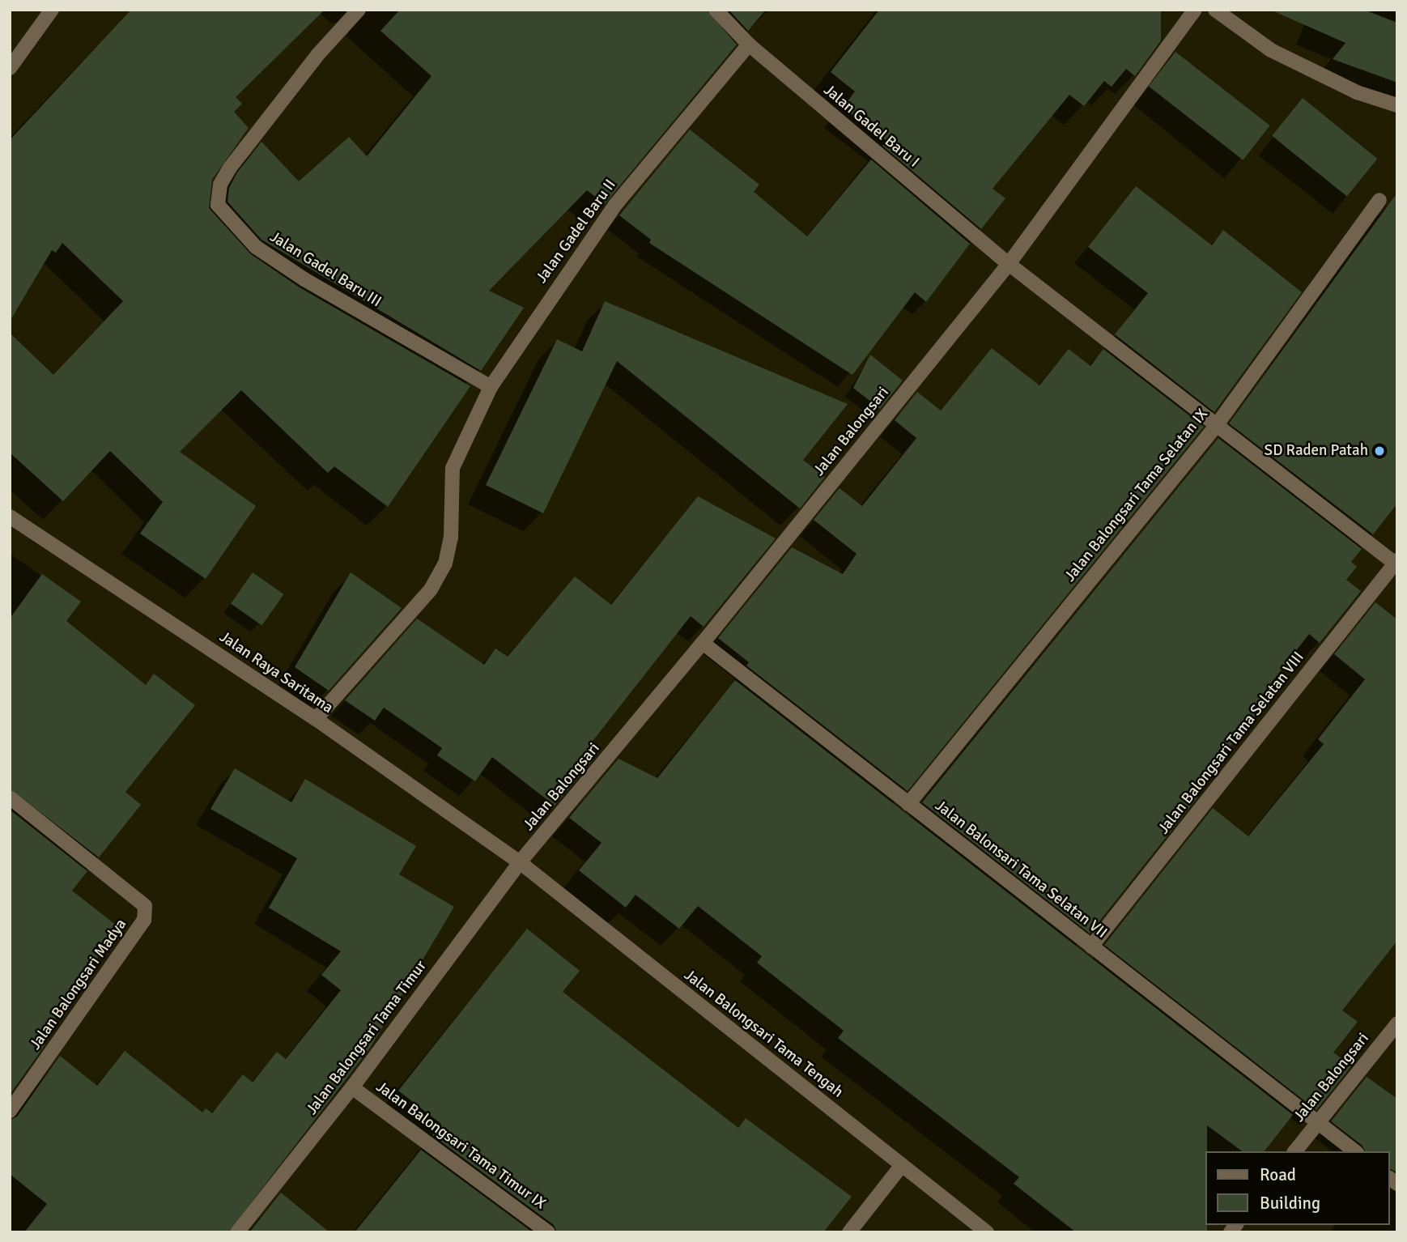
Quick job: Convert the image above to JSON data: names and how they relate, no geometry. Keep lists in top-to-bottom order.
{
  "streets": {
    "street": [
      "Jalan Gadel Baru I",
      "Jalan Gadel Baru II",
      "Jalan Gadel Baru III",
      "Jalan Balongsari",
      "Jalan Balongsari Tama Selatan IX",
      "Jalan Raya Saritama",
      "Jalan Balongsari Tama Selatan VIII",
      "Jalan Balonsari Tama Selatan VII",
      "Jalan Balongsari Madya",
      "Jalan Balongsari Tama Tengah",
      "Jalan Balongsari Tama Timur",
      "Jalan Balongsari Tama Timur IX"
    ]
  },
  "crossings": [
    ["Jalan Gadel Baru I", "Jalan Gadel Baru II"],
    ["Jalan Gadel Baru I", "Jalan Balongsari"],
    ["Jalan Gadel Baru I", "Jalan Balongsari Tama Selatan IX"],
    ["Jalan Gadel Baru I", "Jalan Balongsari Tama Selatan VIII"],
    ["Jalan Gadel Baru II", "Jalan Gadel Baru III"],
    ["Jalan Gadel Baru II", "Jalan Raya Saritama"],
    ["Jalan Balongsari", "Jalan Raya Saritama"],
    ["Jalan Balongsari", "Jalan Balonsari Tama Selatan VII"],
    ["Jalan Balongsari", "Jalan Balongsari Tama Tengah"],
    ["Jalan Balongsari", "Jalan Balongsari Tama Timur"],
    ["Jalan Balongsari Tama Selatan IX", "Jalan Balonsari Tama Selatan VII"],
    ["Jalan Raya Saritama", "Jalan Balongsari Tama Tengah"],
    ["Jalan Raya Saritama", "Jalan Balongsari Tama Timur"],
    ["Jalan Balongsari Tama Selatan VIII", "Jalan Balonsari Tama Selatan VII"],
    ["Jalan Balongsari Tama Tengah", "Jalan Balongsari Tama Timur"],
    ["Jalan Balongsari Tama Timur", "Jalan Balongsari Tama Timur IX"]
  ],
  "places": ["SD Raden Patah"],
  "legend": ["Road", "Building"]
}
